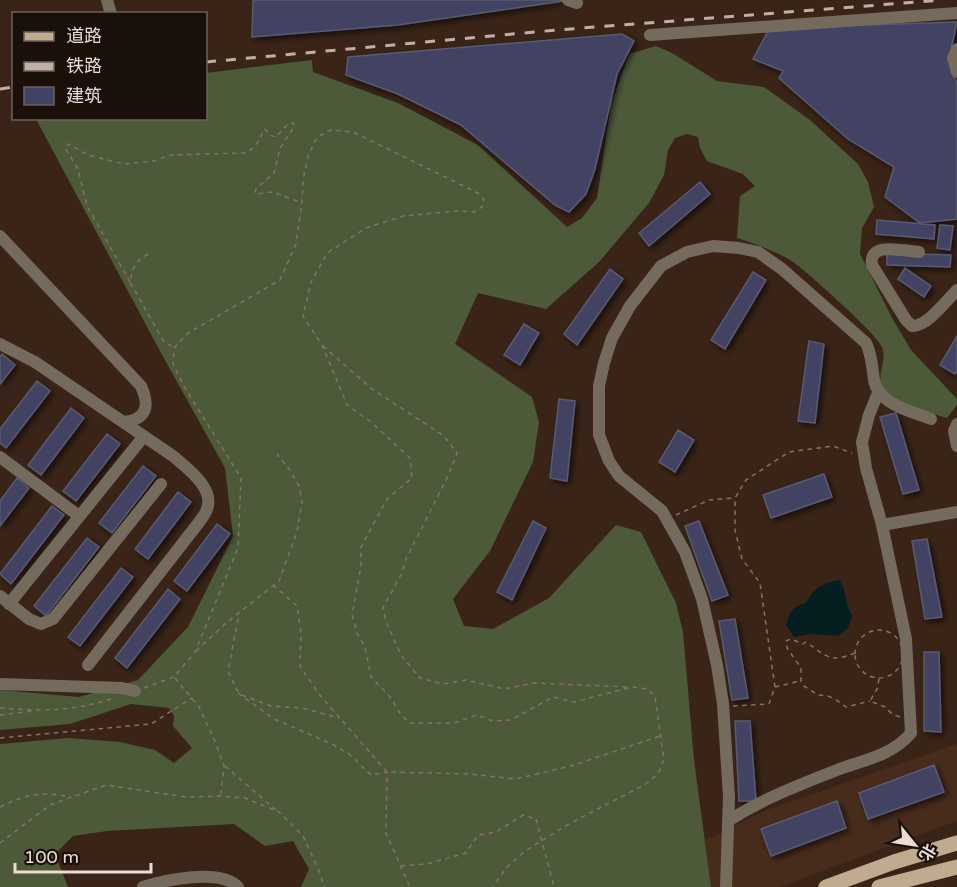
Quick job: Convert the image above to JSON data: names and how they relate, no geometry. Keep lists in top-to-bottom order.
{
  "legend": ["道路", "铁路", "建筑"],
  "scale_bar": "100 m",
  "north": "bottom right"
}
